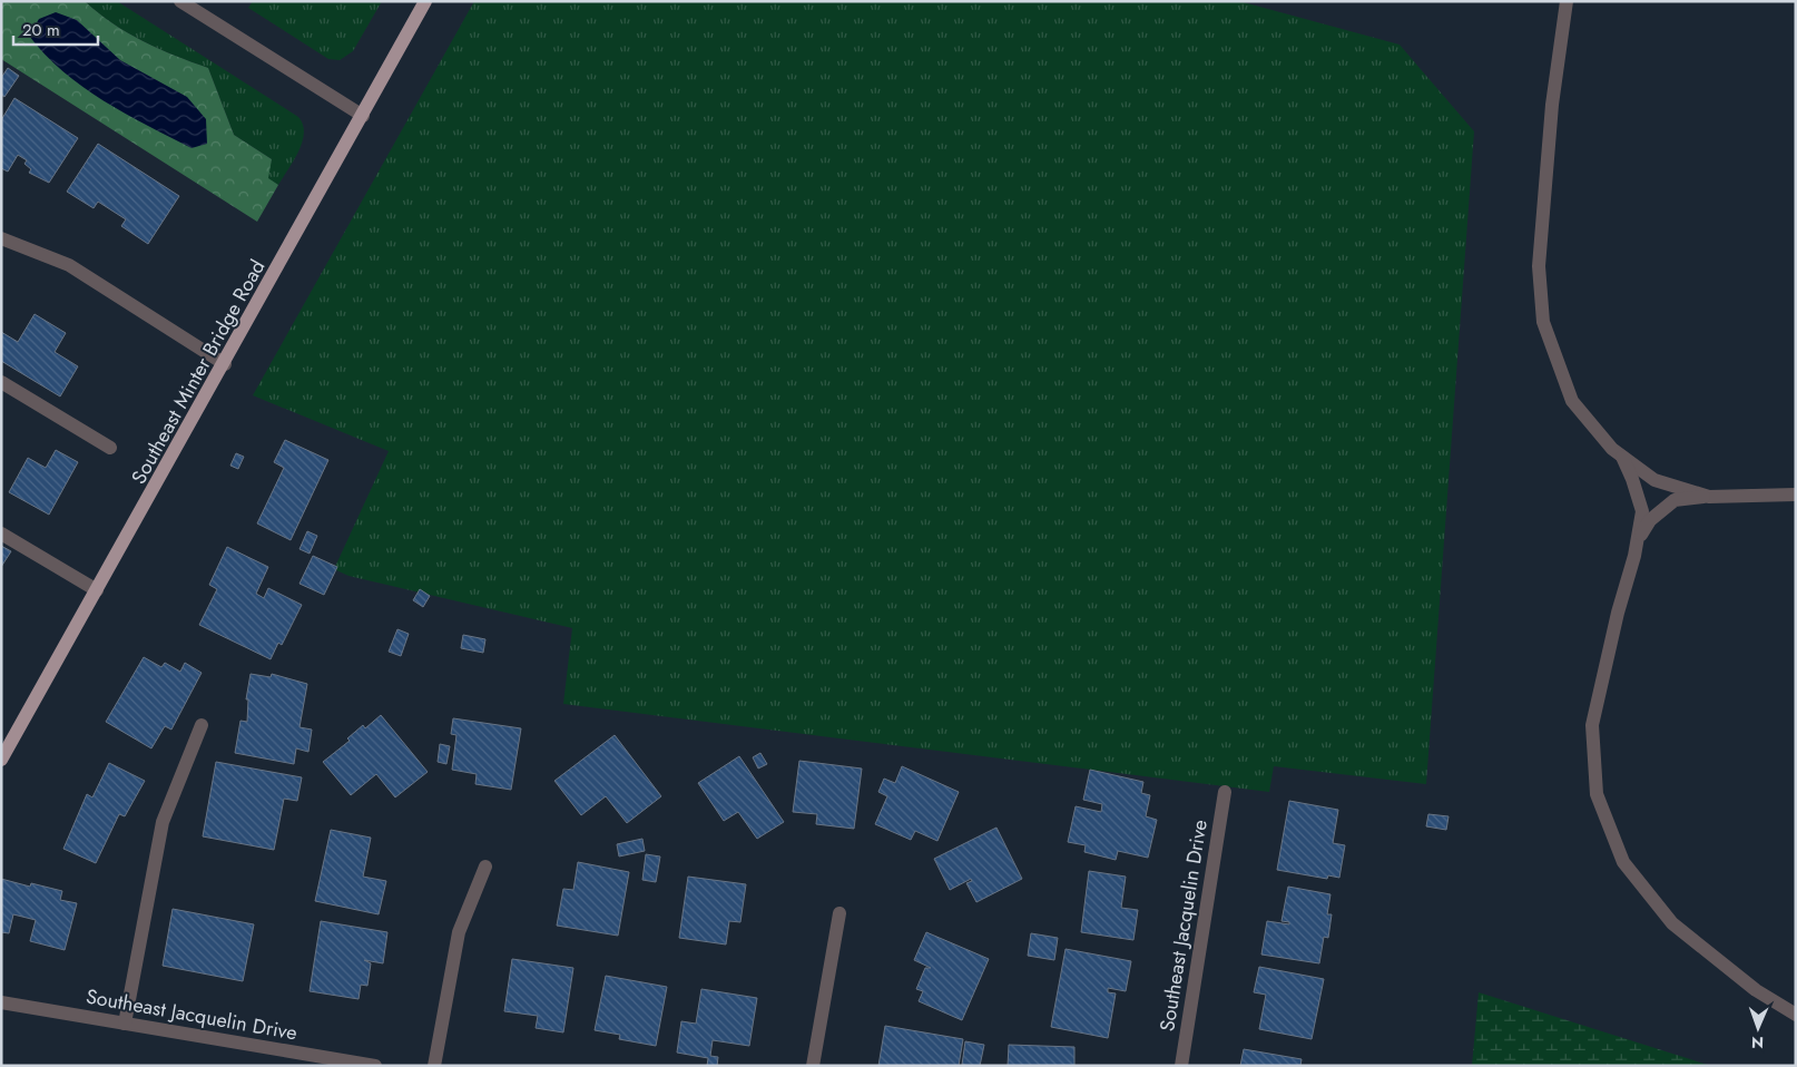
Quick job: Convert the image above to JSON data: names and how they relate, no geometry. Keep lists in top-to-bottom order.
{
  "streets": {
    "main road": ["Southeast Minter Bridge Road"],
    "street": ["Southeast Jacquelin Drive"]
  },
  "scale_bar": "20 m",
  "north": "bottom"
}
